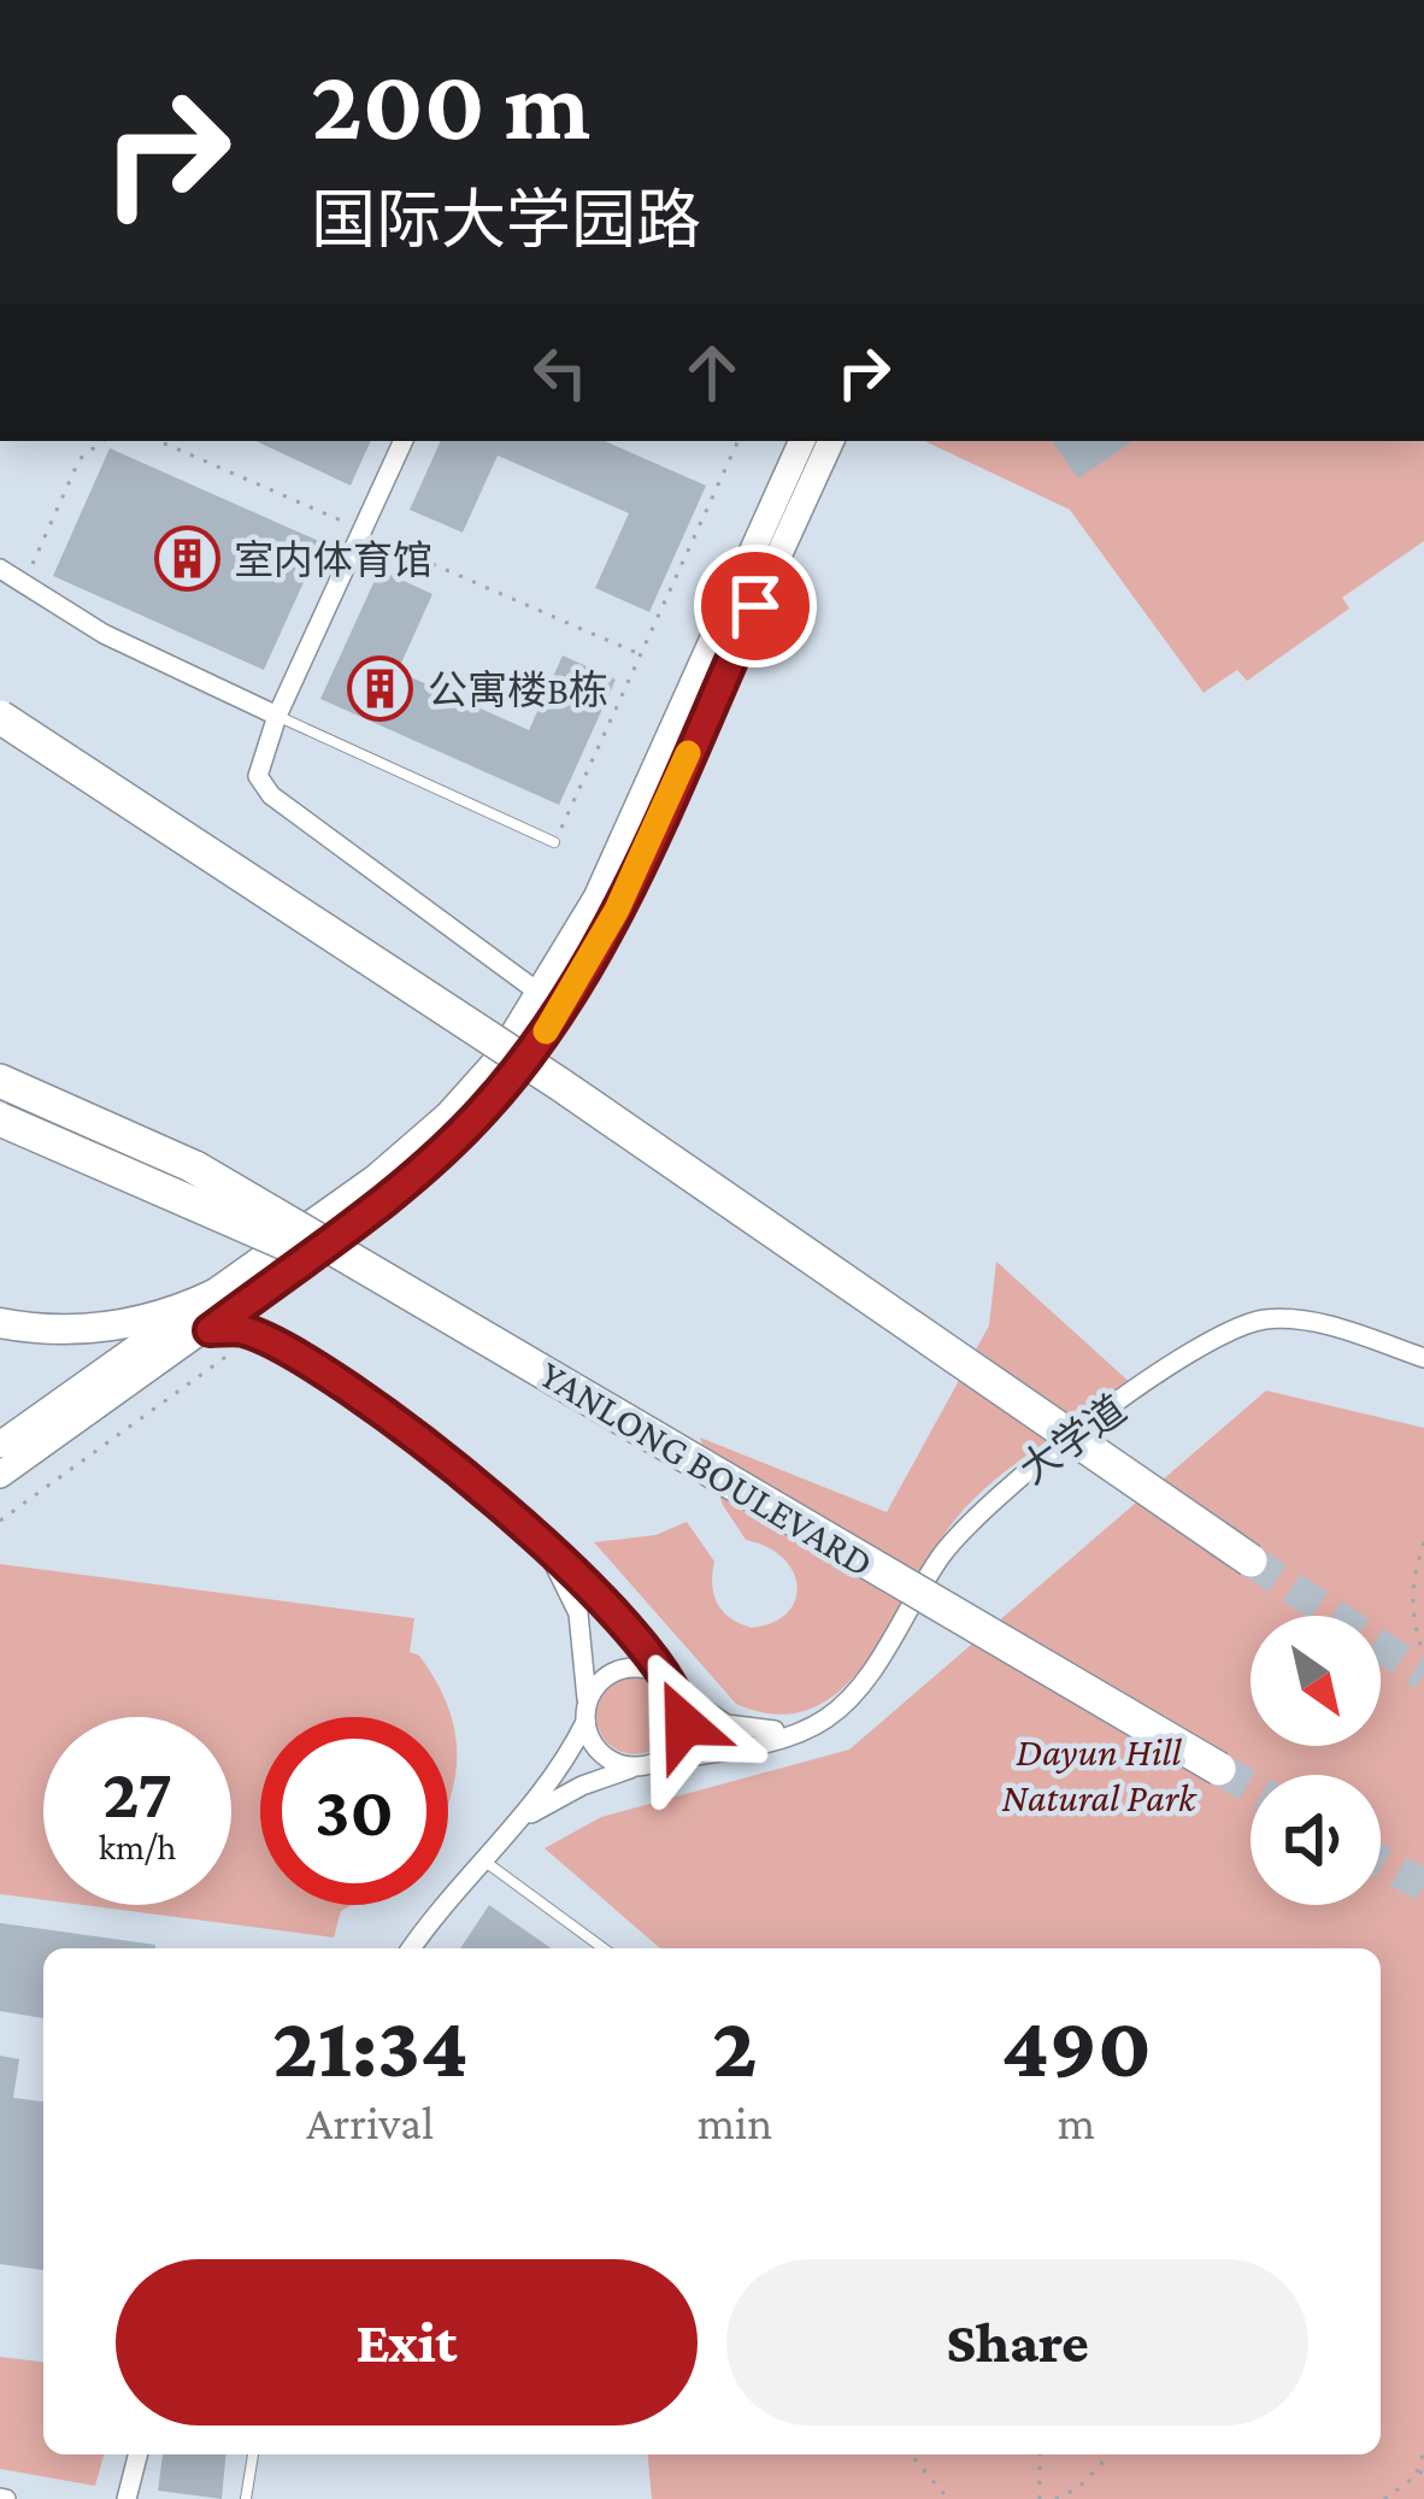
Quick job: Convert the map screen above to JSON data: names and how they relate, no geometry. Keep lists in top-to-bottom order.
{
  "streets": {
    "highway": ["YANLONG BOULEVARD"],
    "street": ["大学道"]
  },
  "parks": ["Dayun Hill Natural Park"],
  "places": {
    "building": ["室内体育馆", "公寓楼B栋"]
  },
  "north": "bottom right",
  "page": {
    "turn": ["200 m", "国际大学园路"],
    "speed": "27 km/h",
    "limit": "30",
    "eta": [
      "21:34",
      "Arrival",
      "2",
      "min",
      "490",
      "m"
    ],
    "buttons": ["Exit", "Share"]
  }
}
